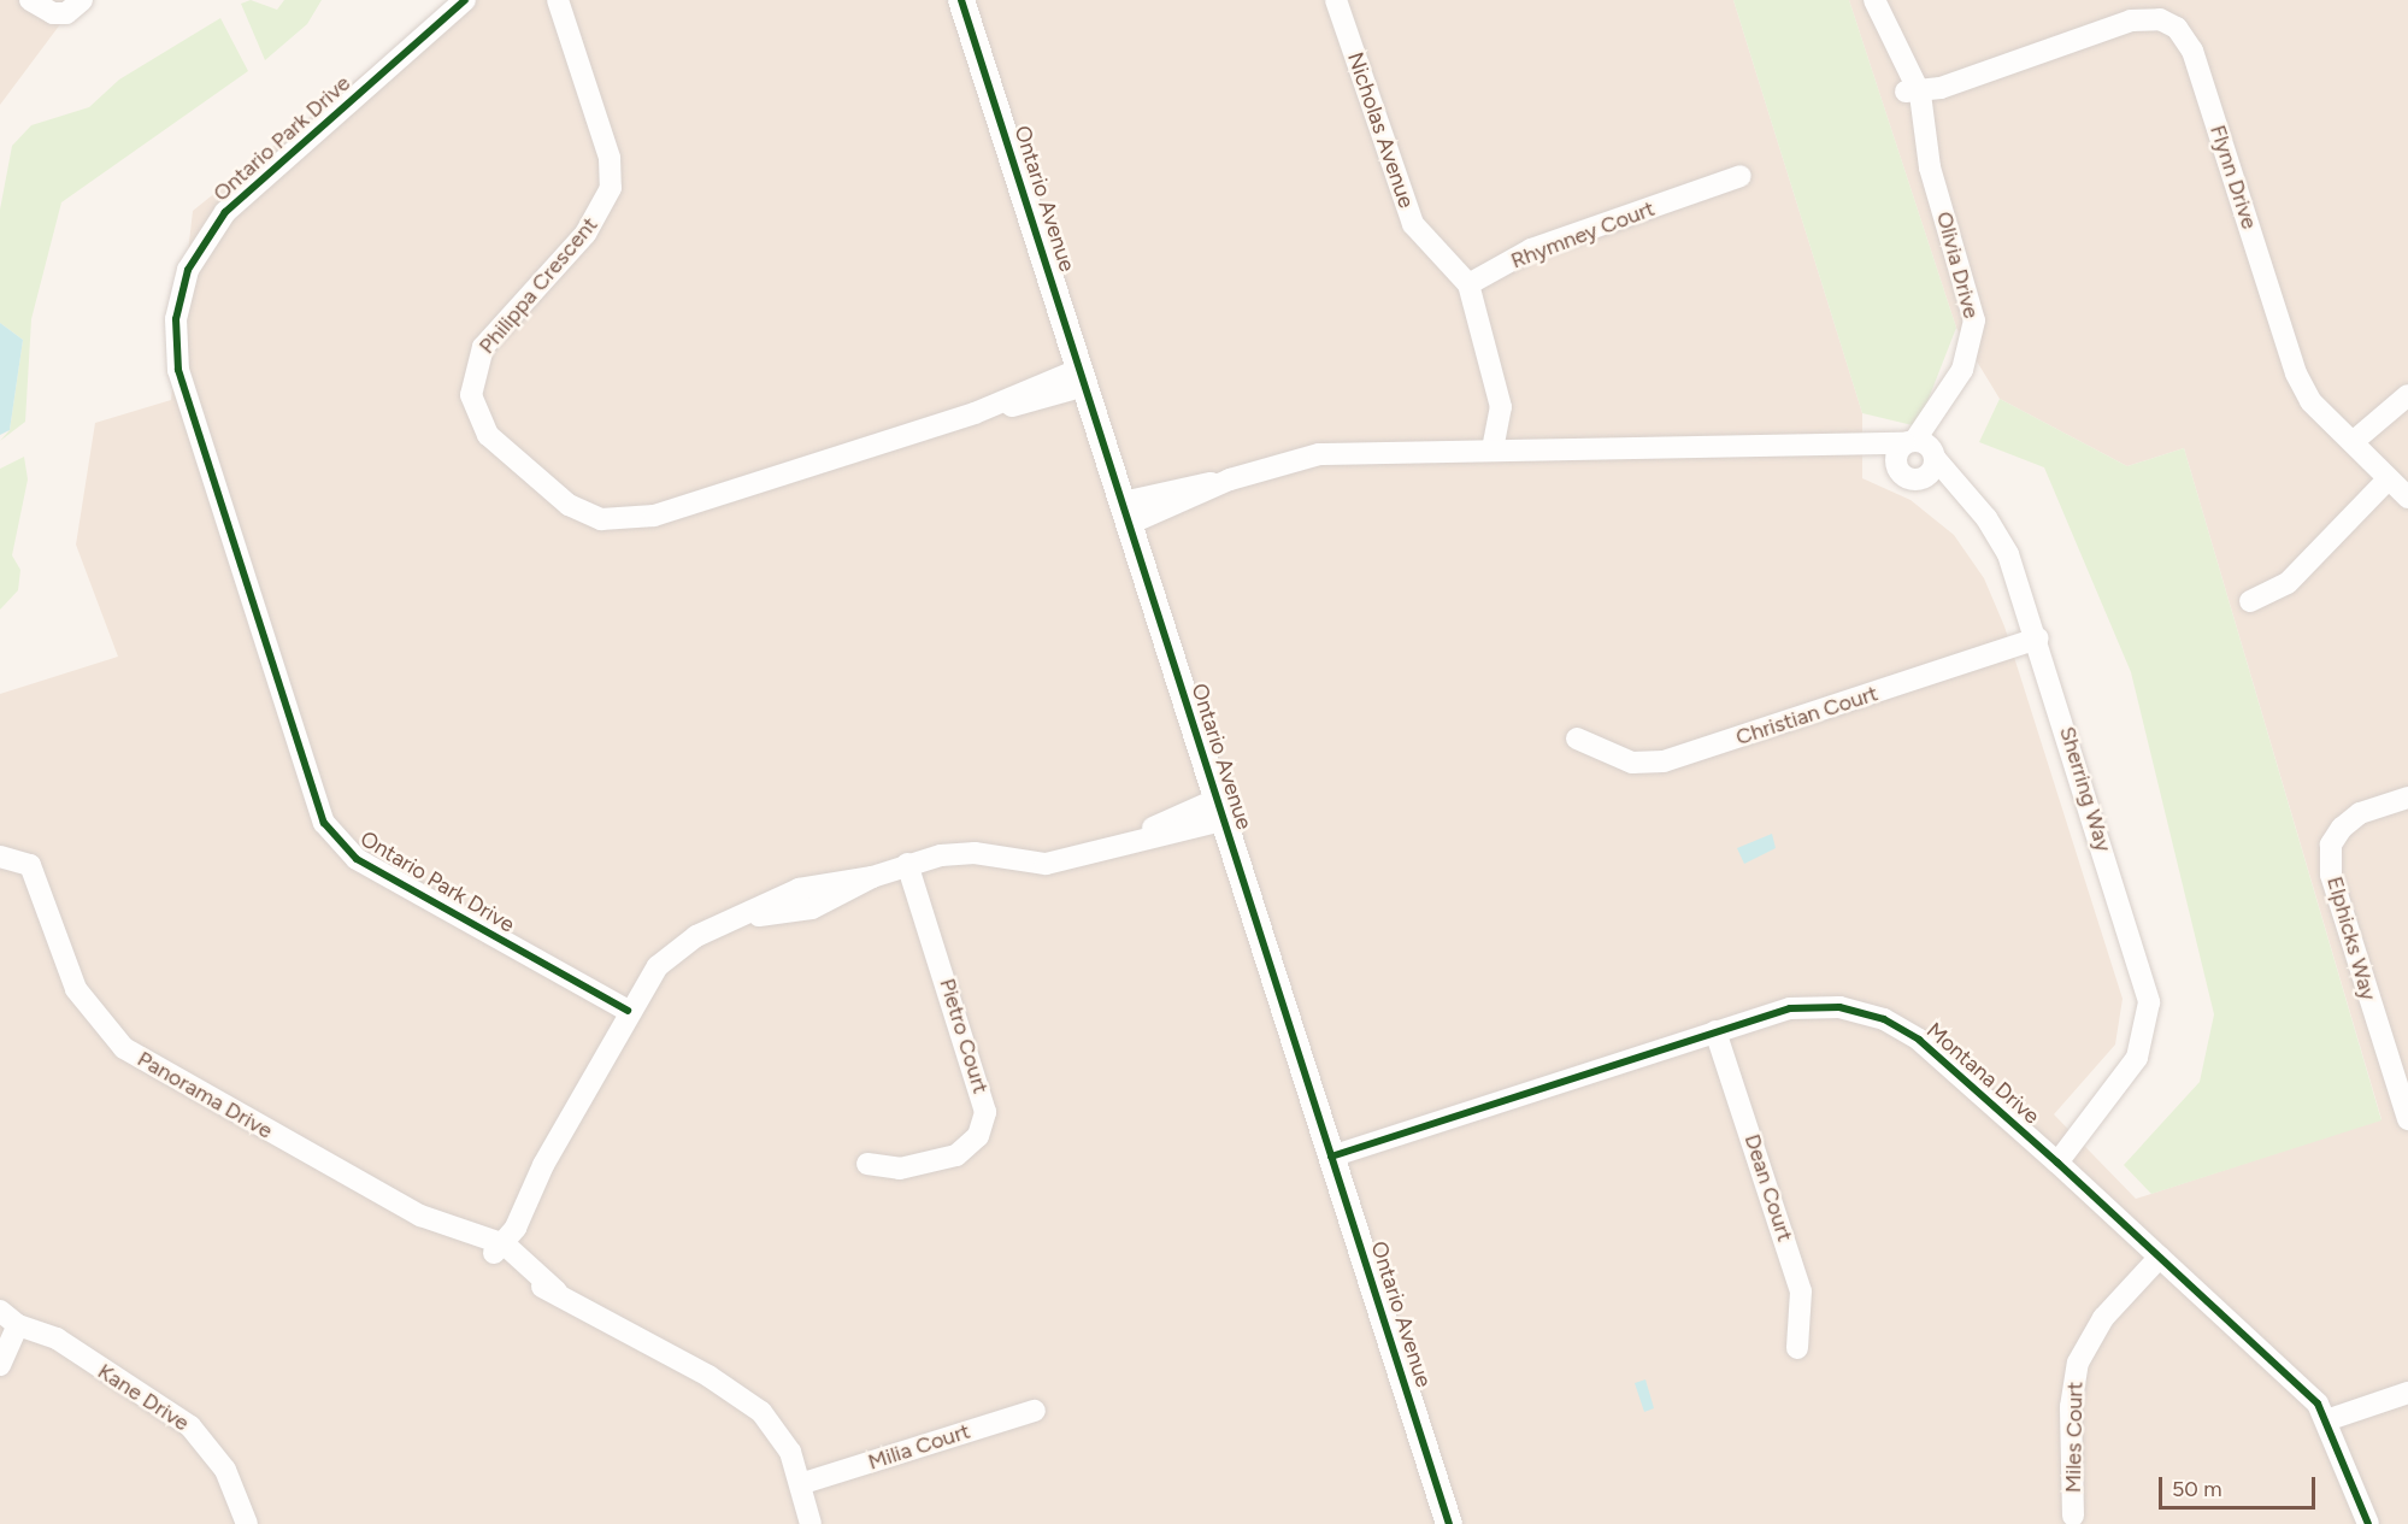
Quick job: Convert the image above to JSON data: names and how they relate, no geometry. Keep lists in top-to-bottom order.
{
  "streets": {
    "street": [
      "Nicholas Avenue",
      "Ontario Park Drive",
      "Flynn Drive",
      "Ontario Avenue",
      "Rhymney Court",
      "Olivia Drive",
      "Philippa Crescent",
      "Christian Court",
      "Sherring Way",
      "Elphicks Way",
      "Pietro Court",
      "Montana Drive",
      "Panorama Drive",
      "Dean Court",
      "Kane Drive",
      "Miles Court",
      "Milia Court"
    ]
  },
  "crossings": [
    ["Nicholas Avenue", "Rhymney Court"],
    ["Flynn Drive", "Olivia Drive"],
    ["Ontario Avenue", "Philippa Crescent"],
    ["Ontario Avenue", "Sherring Way"],
    ["Ontario Avenue", "Montana Drive"],
    ["Olivia Drive", "Sherring Way"],
    ["Christian Court", "Sherring Way"],
    ["Sherring Way", "Montana Drive"],
    ["Montana Drive", "Dean Court"],
    ["Montana Drive", "Miles Court"],
    ["Panorama Drive", "Milia Court"]
  ],
  "scale_bar": "50 m"
}
